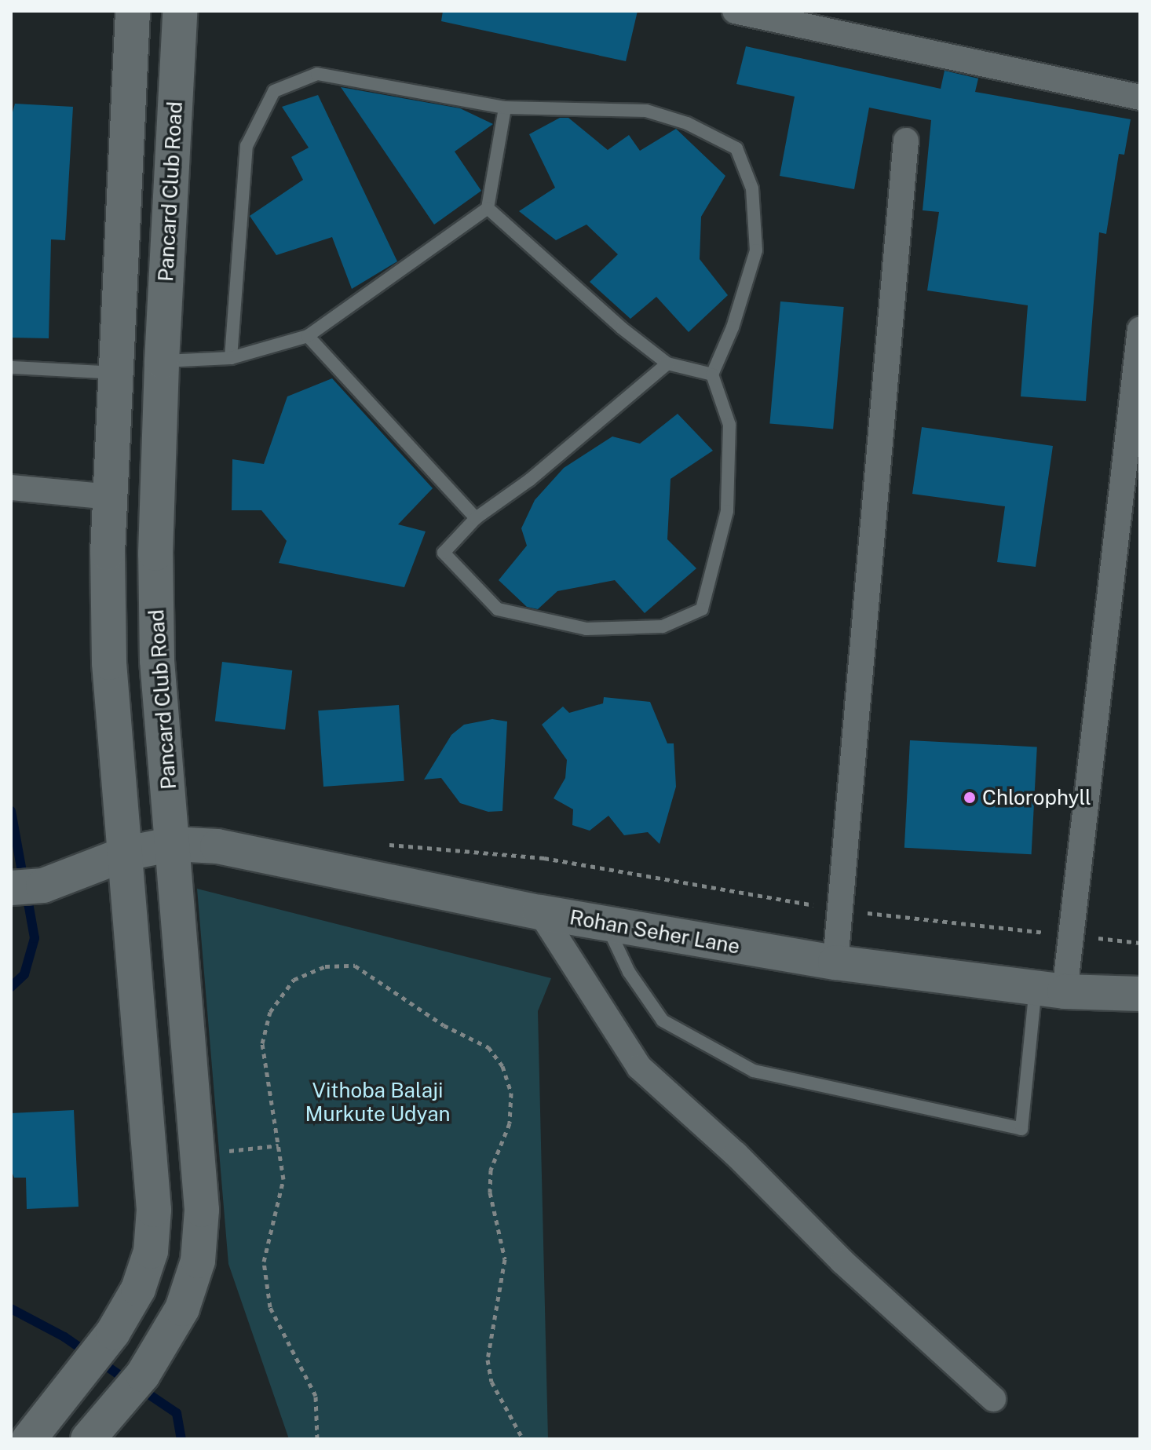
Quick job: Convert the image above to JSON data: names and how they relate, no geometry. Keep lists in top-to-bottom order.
{
  "streets": {
    "main road": ["Pancard Club Road", "Rohan Seher Lane"]
  },
  "crossings": [
    ["Pancard Club Road", "Rohan Seher Lane"]
  ],
  "parks": ["Vithoba Balaji Murkute Udyan"],
  "places": ["Chlorophyll"]
}
